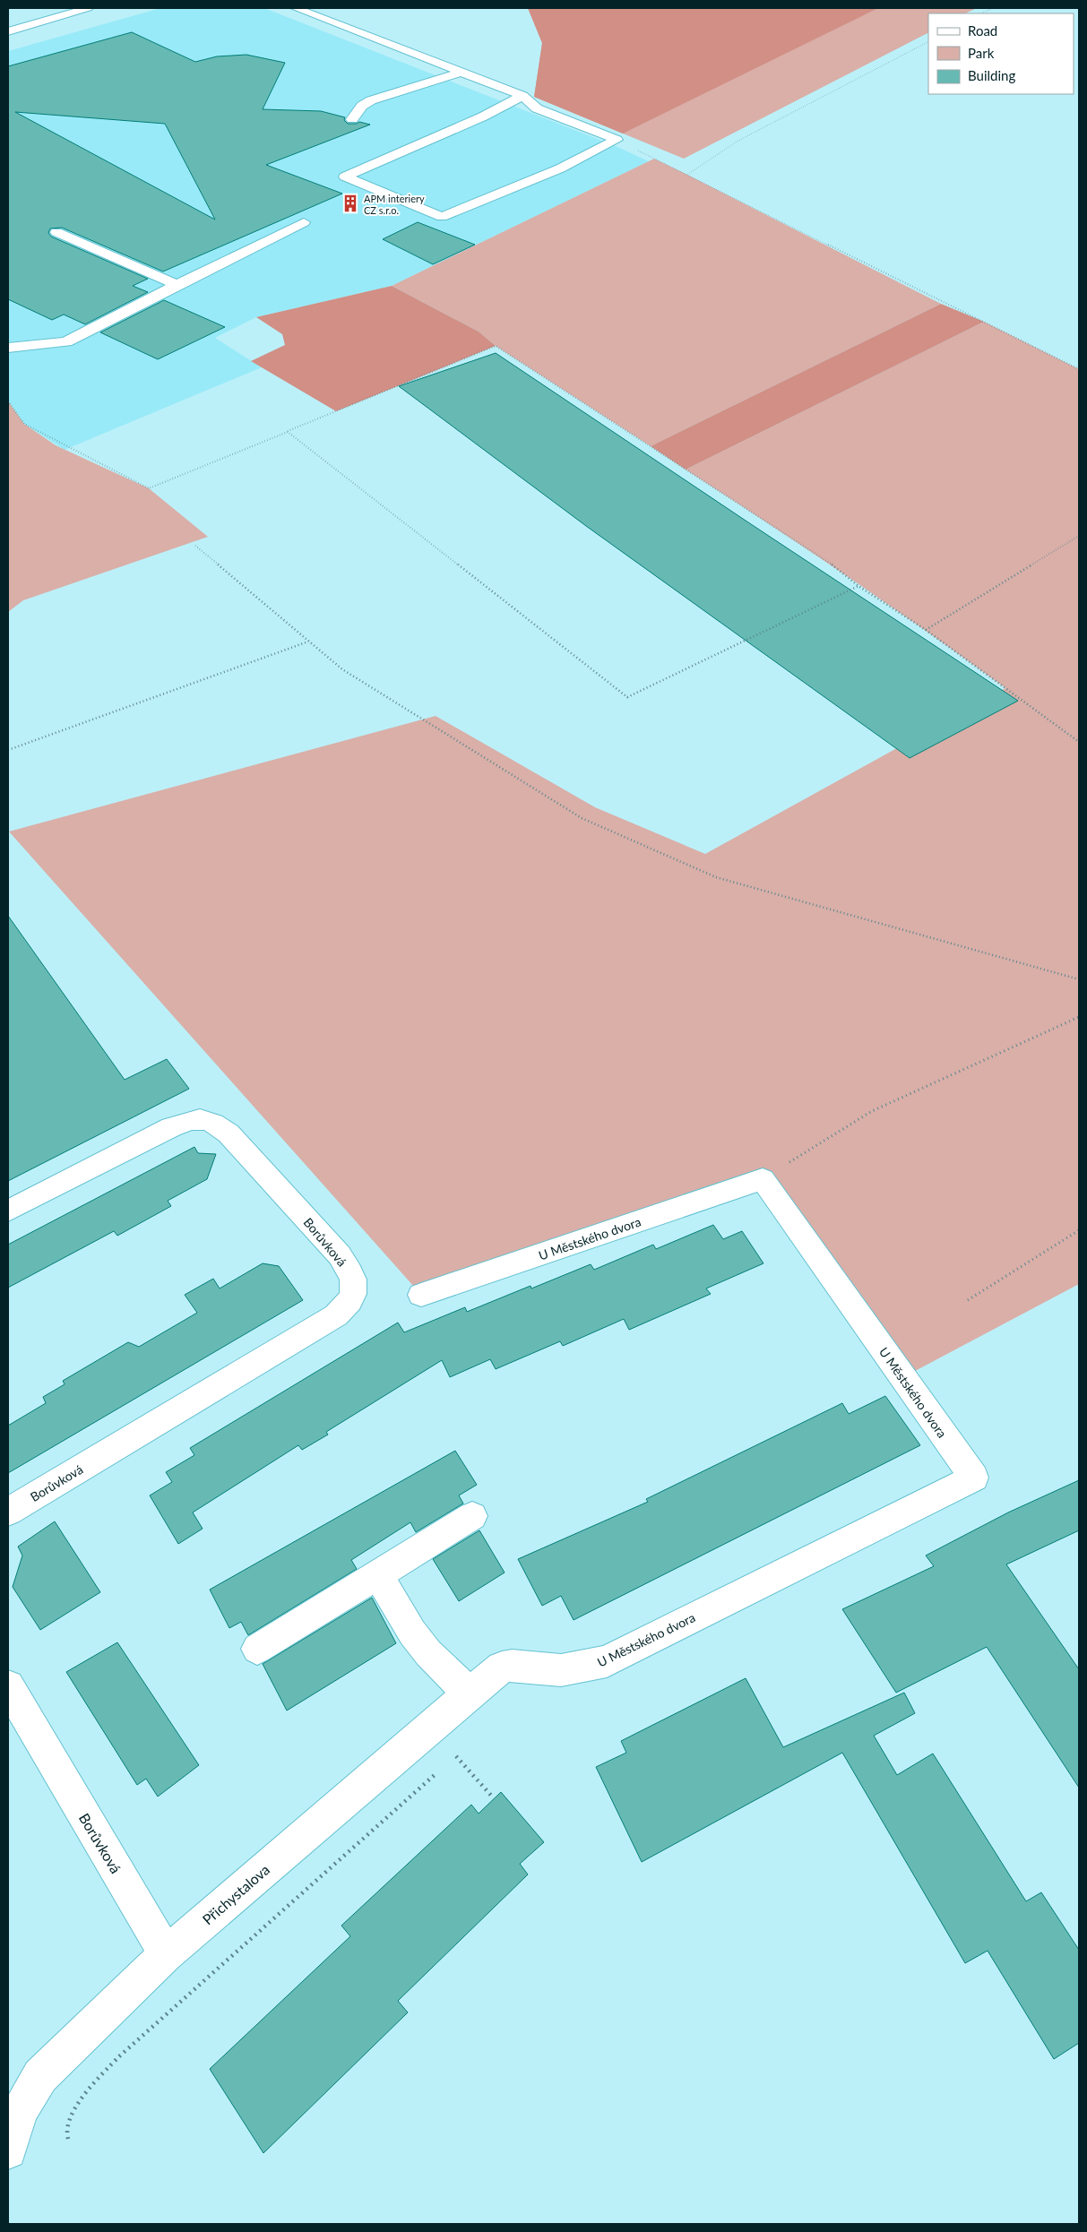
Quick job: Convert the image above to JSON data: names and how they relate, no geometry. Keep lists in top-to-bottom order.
{
  "streets": {
    "street": ["U Městského dvora", "Borůvková", "Přichystalova"]
  },
  "crossings": [
    ["U Městského dvora", "Přichystalova"],
    ["Borůvková", "Přichystalova"]
  ],
  "places": {
    "building": ["APM interiery CZ s.r.o."]
  },
  "legend": ["Road", "Park", "Building"]
}
